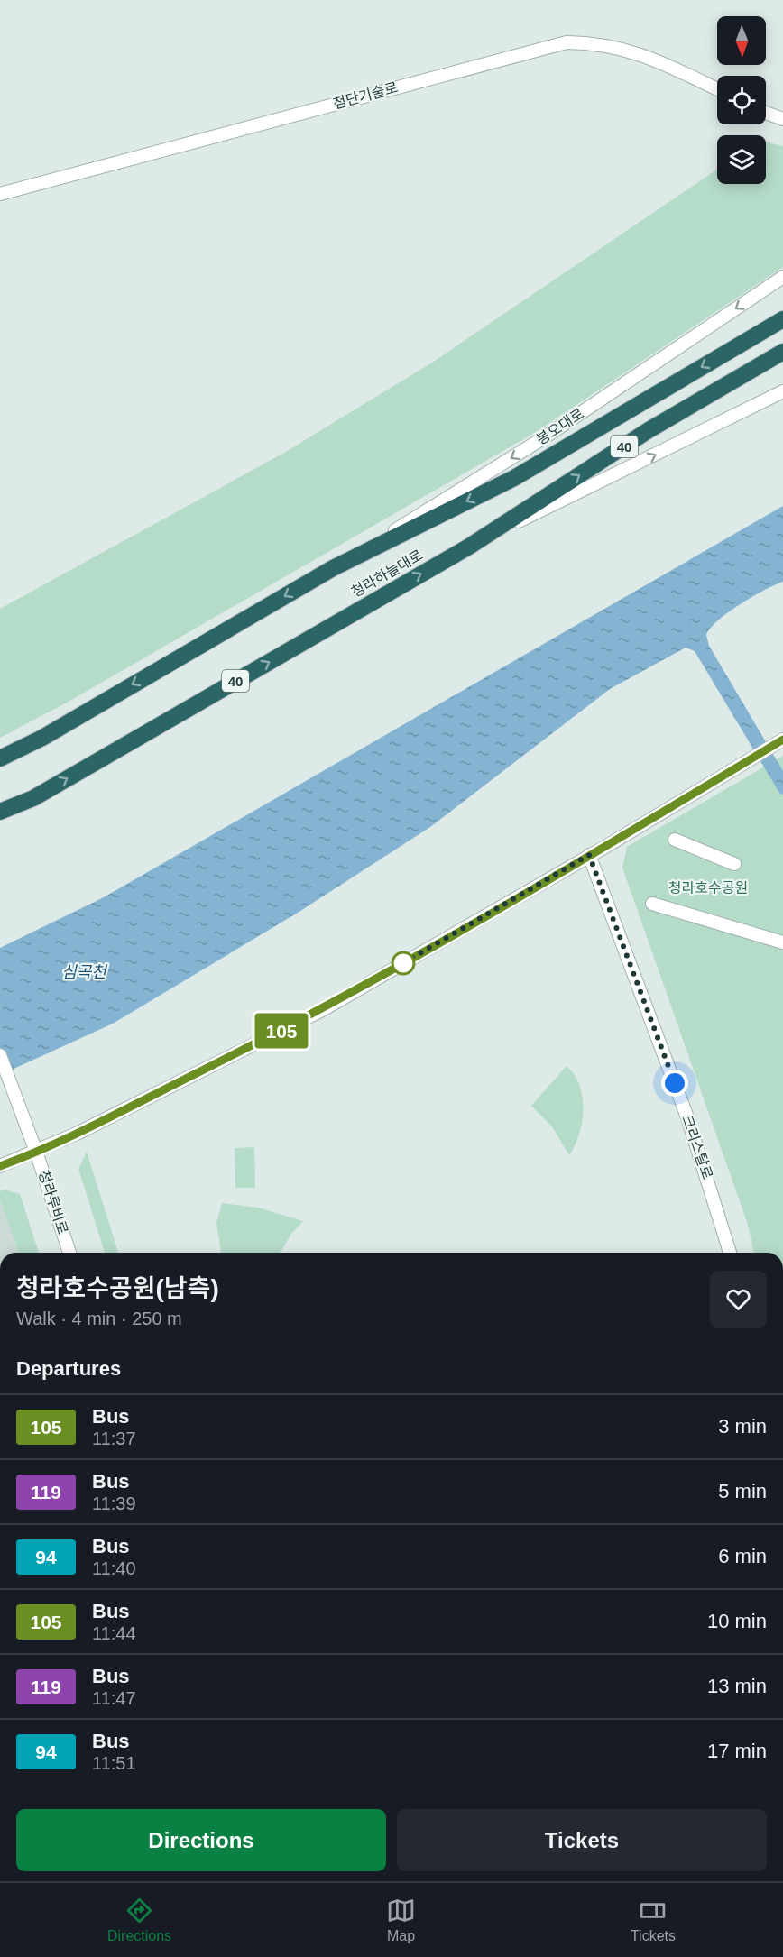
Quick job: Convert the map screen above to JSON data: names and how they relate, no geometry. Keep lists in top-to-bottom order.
{
  "streets": {
    "highway": ["40", "청라하늘대로"],
    "street": [
      "첨단기술로",
      "봉오대로",
      "크리스탈로",
      "청라루비로"
    ]
  },
  "crossings": [
    ["봉오대로", "청라하늘대로"],
    ["40", "청라하늘대로"]
  ],
  "water": ["심곡천"],
  "parks": ["청라호수공원"],
  "lines": ["bus line 105"],
  "north": "bottom",
  "page": {
    "on_map": "105",
    "heading": [
      ["청라호수공원(남측)", "Walk · 4 min · 250 m"],
      "Departures"
    ],
    "list": [
      {
        "mark": "105",
        "name": "Bus",
        "note": "11:37",
        "value": "3 min"
      },
      {
        "mark": "119",
        "name": "Bus",
        "note": "11:39",
        "value": "5 min"
      },
      {
        "mark": "94",
        "name": "Bus",
        "note": "11:40",
        "value": "6 min"
      },
      {
        "mark": "105",
        "name": "Bus",
        "note": "11:44",
        "value": "10 min"
      },
      {
        "mark": "119",
        "name": "Bus",
        "note": "11:47",
        "value": "13 min"
      },
      {
        "mark": "94",
        "name": "Bus",
        "note": "11:51",
        "value": "17 min"
      }
    ],
    "buttons": ["Directions", "Tickets"],
    "tabs": ["Directions", "Map", "Tickets"]
  }
}
